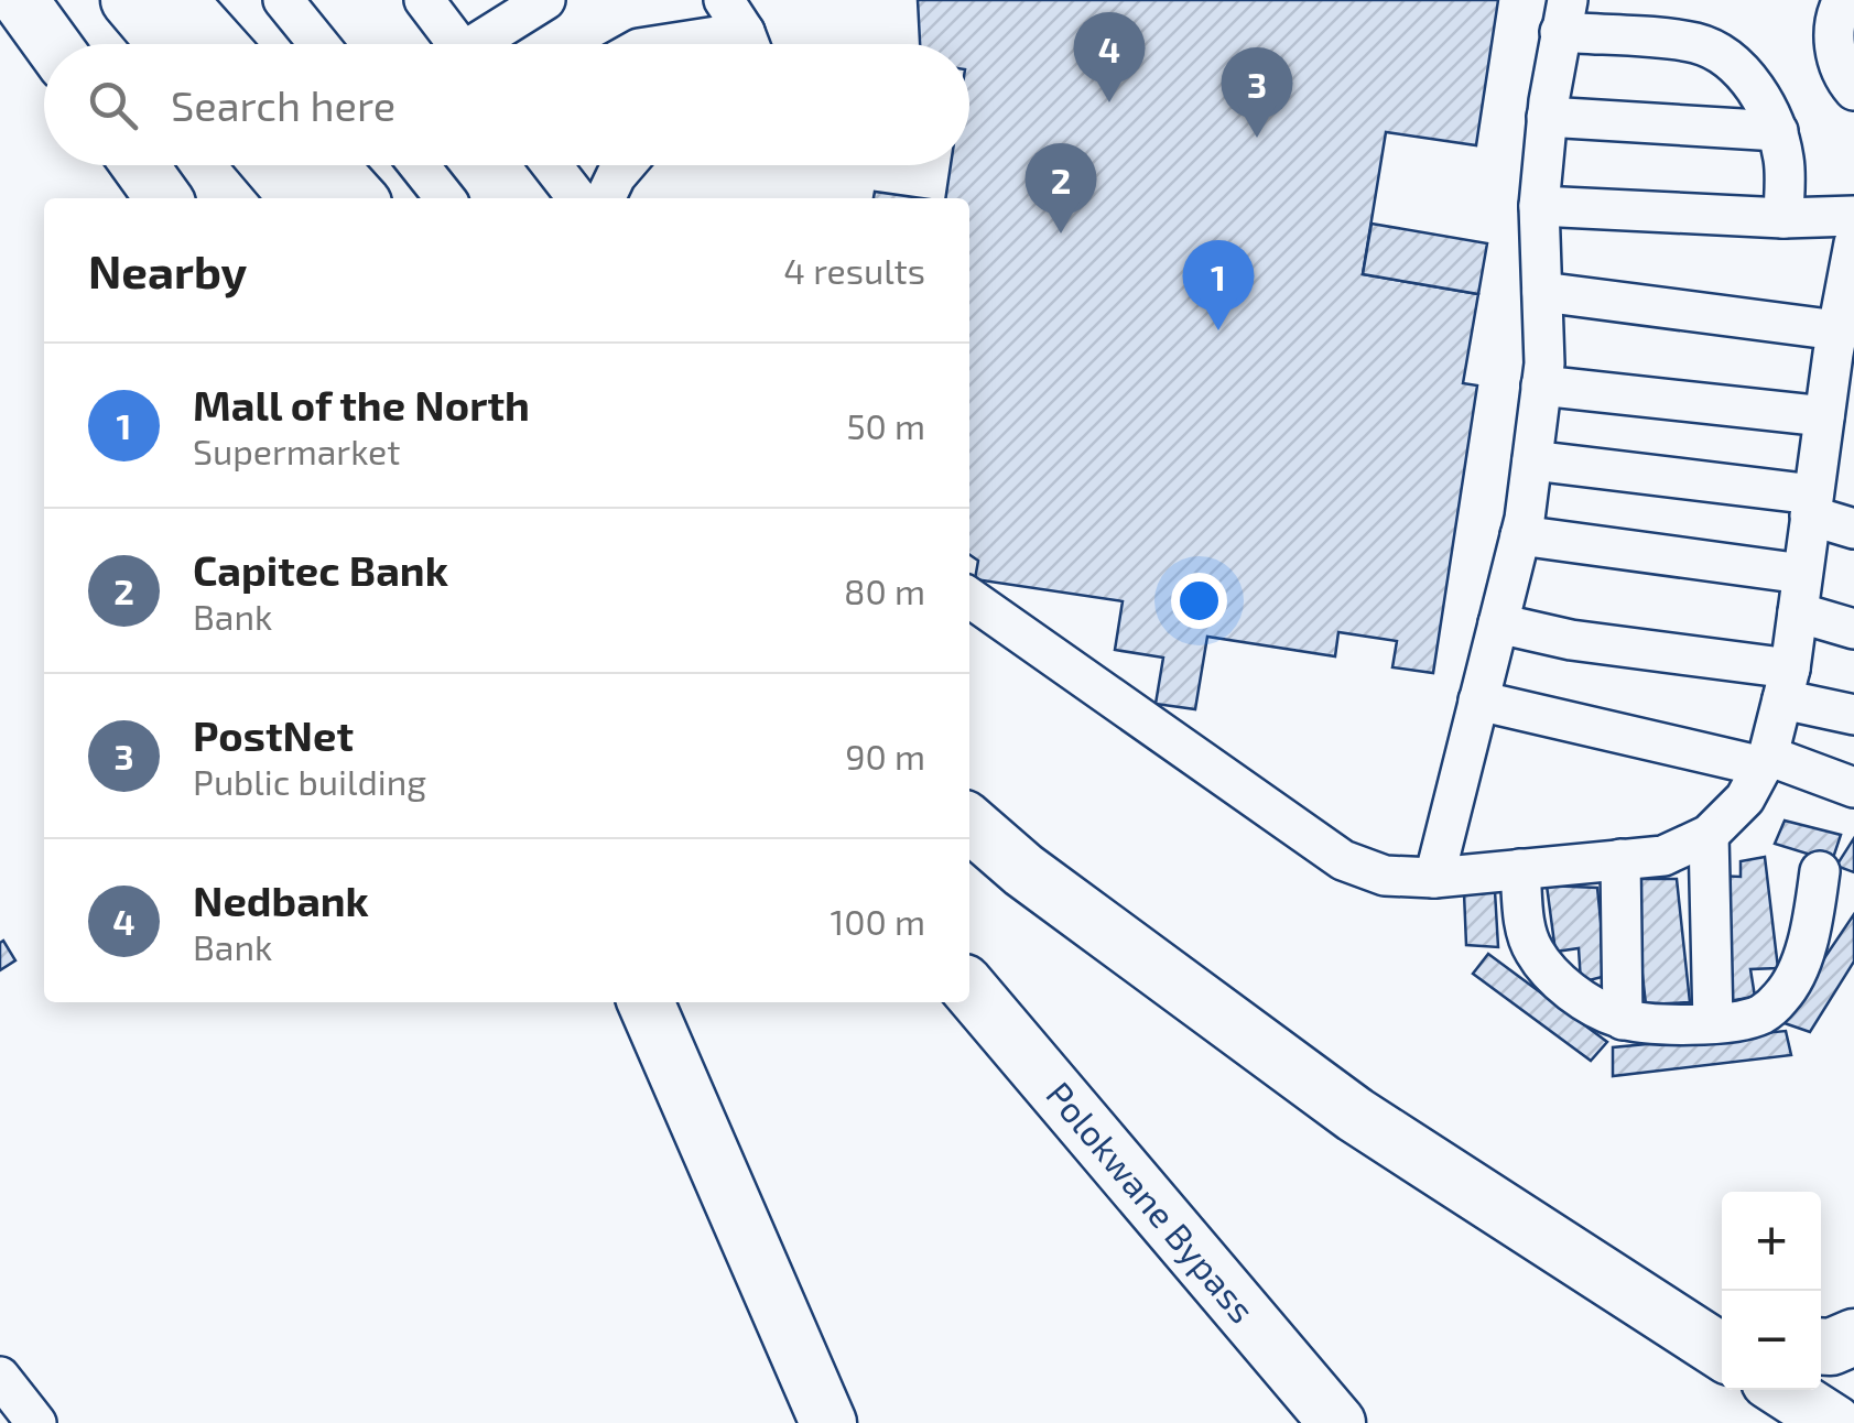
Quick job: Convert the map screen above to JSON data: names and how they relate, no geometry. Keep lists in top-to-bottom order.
{
  "streets": {
    "highway": ["Polokwane Bypass"]
  },
  "page": {
    "pins": [
      "4",
      "3",
      "2",
      "1"
    ],
    "search": "Search here",
    "heading": ["Nearby", "4 results"],
    "list": [
      {
        "mark": "1",
        "name": "Mall of the North",
        "note": "Supermarket",
        "value": "50 m"
      },
      {
        "mark": "2",
        "name": "Capitec Bank",
        "note": "Bank",
        "value": "80 m"
      },
      {
        "mark": "3",
        "name": "PostNet",
        "note": "Public building",
        "value": "90 m"
      },
      {
        "mark": "4",
        "name": "Nedbank",
        "note": "Bank",
        "value": "100 m"
      }
    ],
    "map_buttons": ["+", "−"]
  }
}
